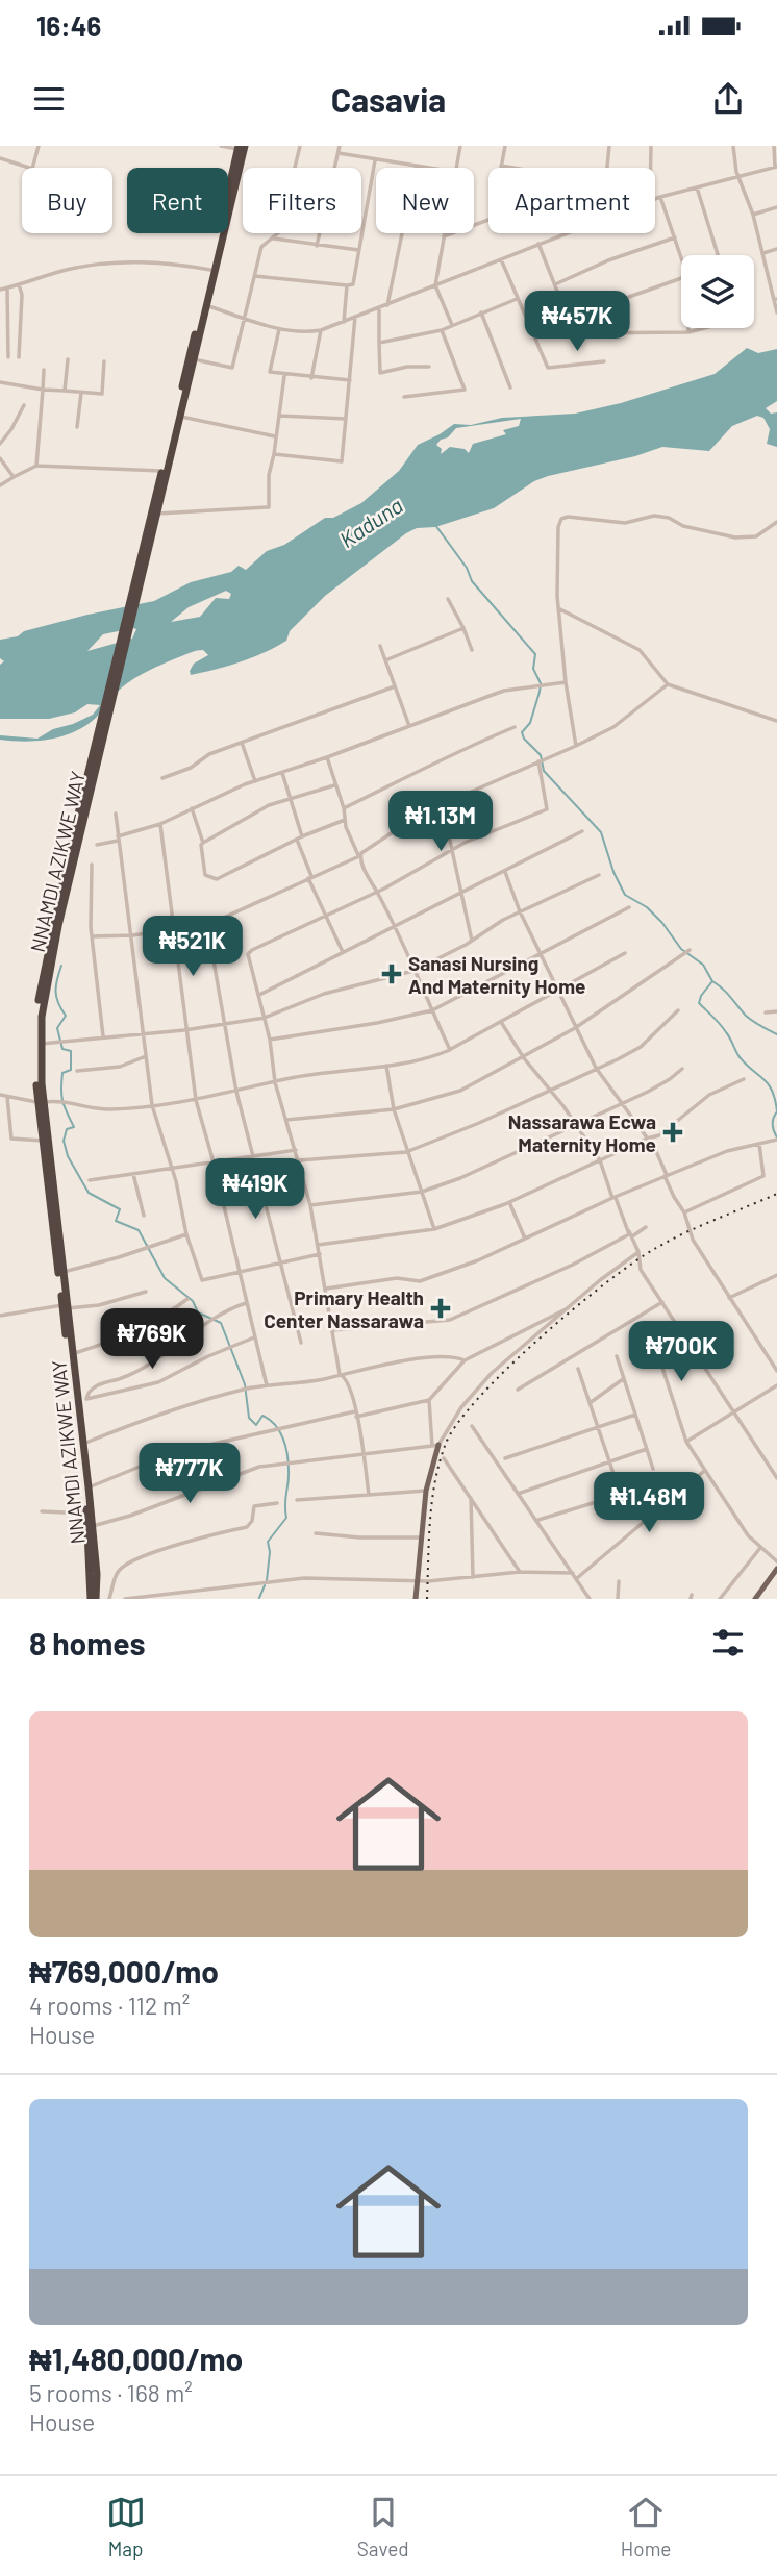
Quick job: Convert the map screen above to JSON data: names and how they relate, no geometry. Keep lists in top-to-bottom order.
{
  "streets": {
    "highway": ["NNAMDI AZIKWE WAY"]
  },
  "water": ["Kaduna"],
  "places": {
    "health": ["Sanasi Nursing And Maternity Home", "Nassarawa Ecwa Maternity Home", "Primary Health Center Nassarawa"]
  },
  "page": {
    "status": "16:46",
    "header": "Casavia",
    "chip": [
      "Buy",
      "Rent",
      "Filters",
      "New",
      "Apartment"
    ],
    "price": [
      "₦457K",
      "₦1.13M",
      "₦521K",
      "₦419K",
      "₦769K",
      "₦700K",
      "₦777K",
      "₦1.48M"
    ],
    "heading": "8 homes",
    "list": [
      {
        "name": "₦769,000/mo",
        "note": "4 rooms · 112 m² · House"
      },
      {
        "name": "₦1,480,000/mo",
        "note": "5 rooms · 168 m² · House"
      }
    ],
    "tabs": ["Map", "Saved", "Home"]
  }
}
